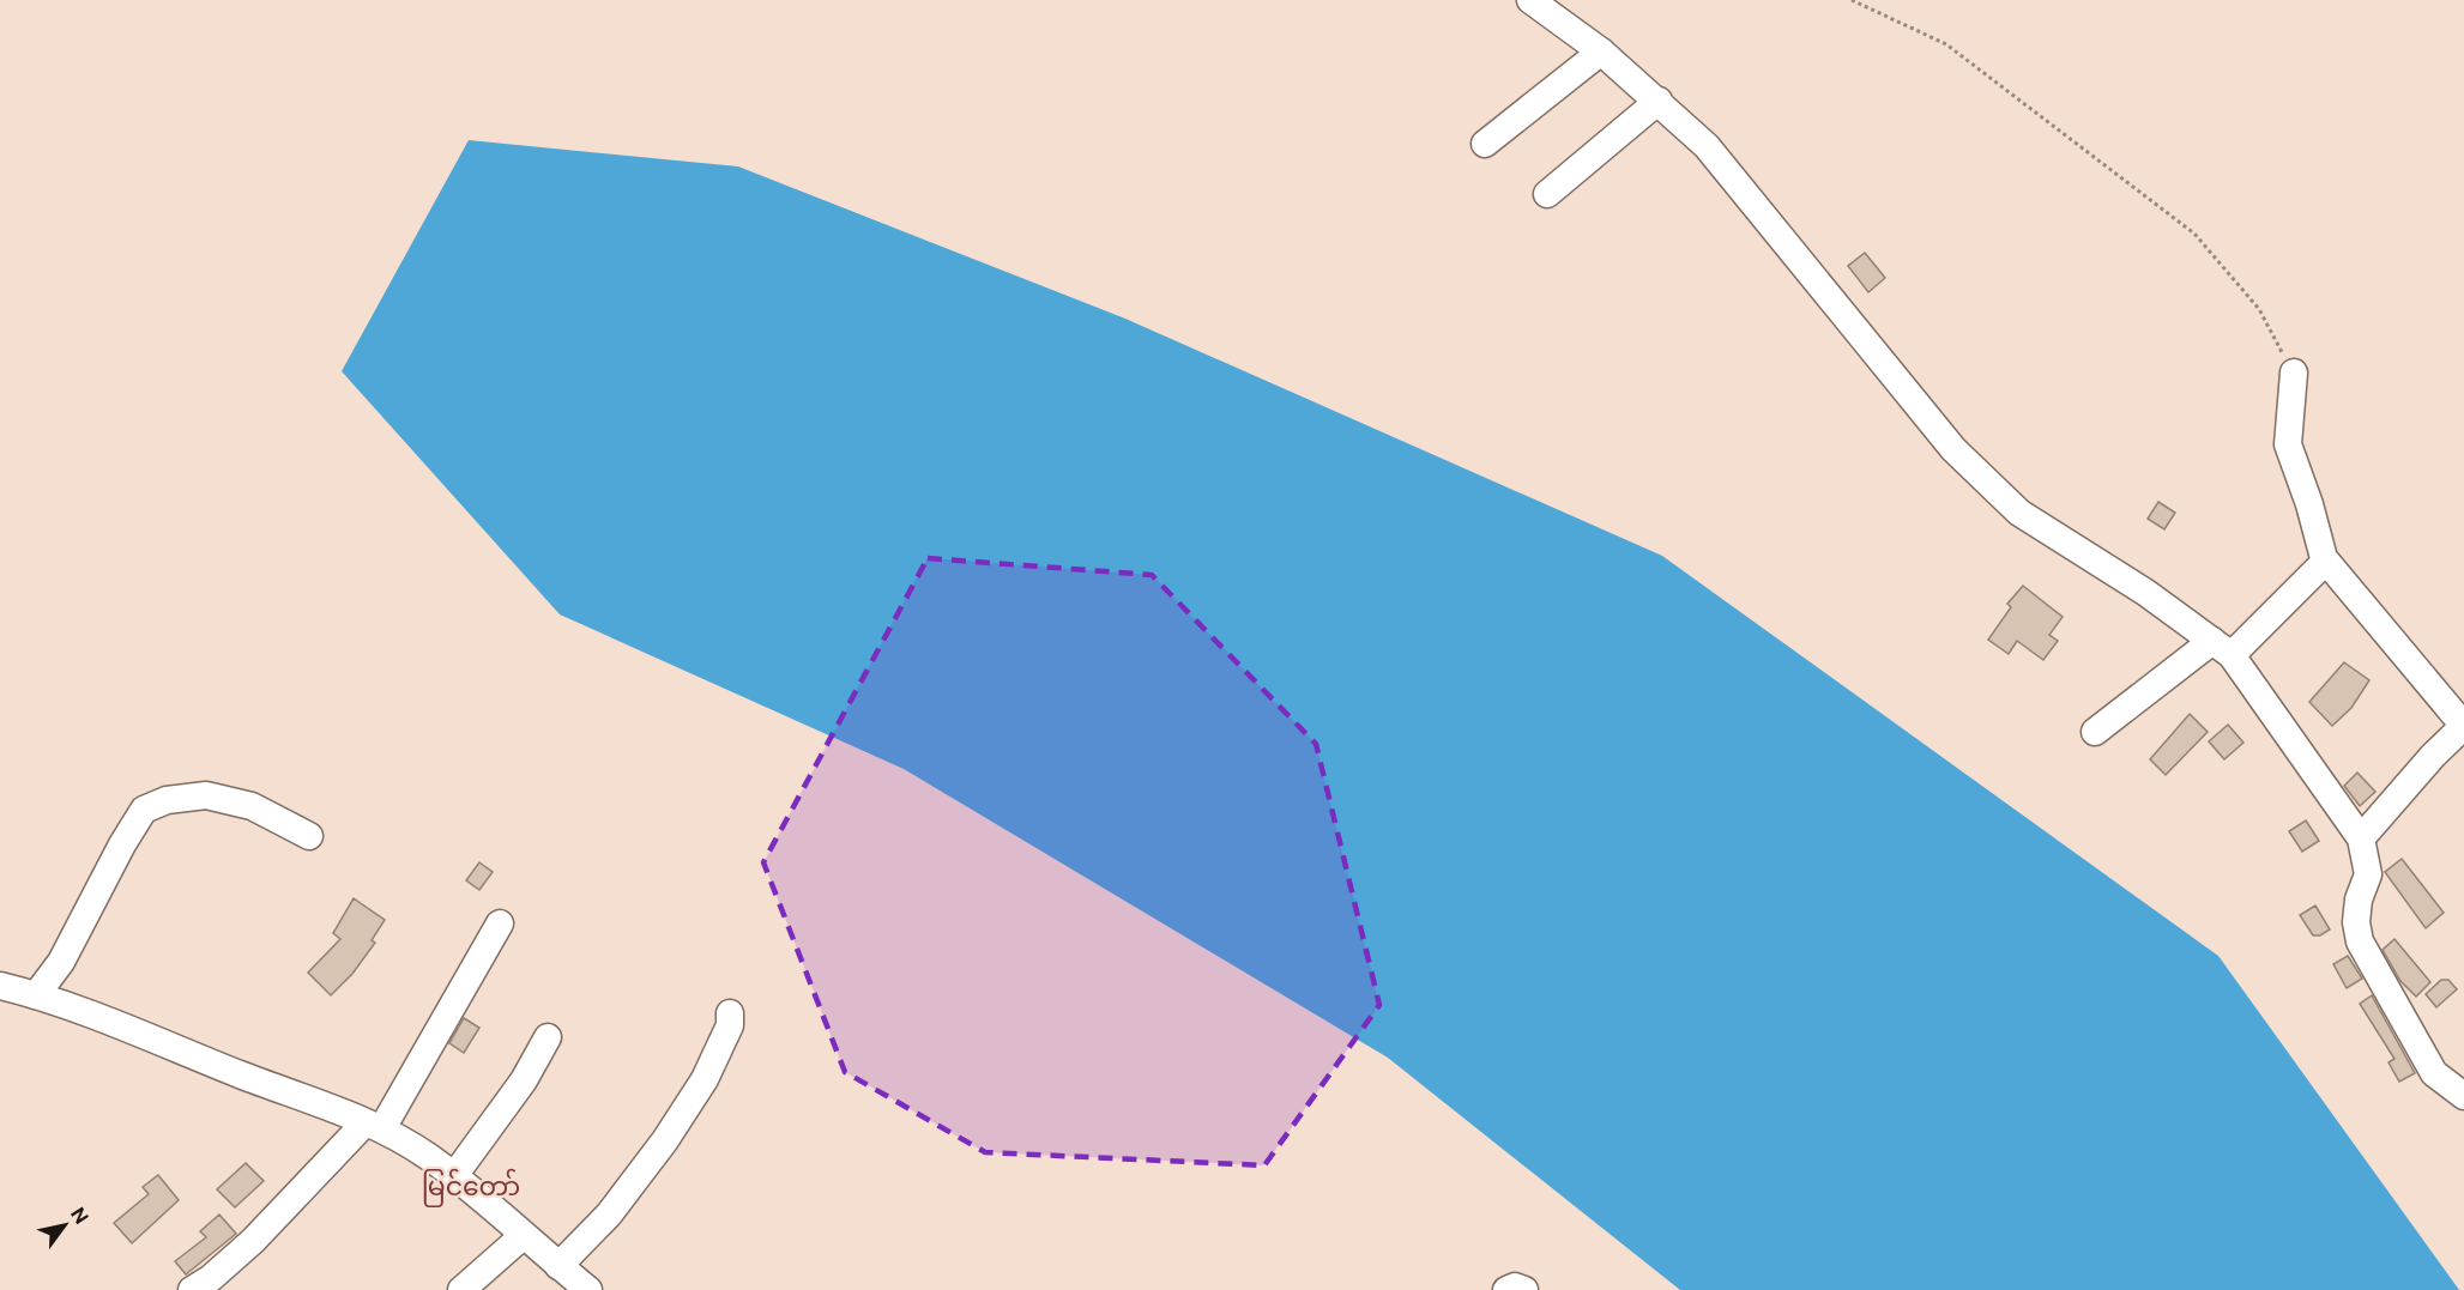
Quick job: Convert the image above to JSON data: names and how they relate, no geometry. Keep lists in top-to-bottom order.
{
  "districts": ["မြင်တော်"],
  "north": "top right"
}
